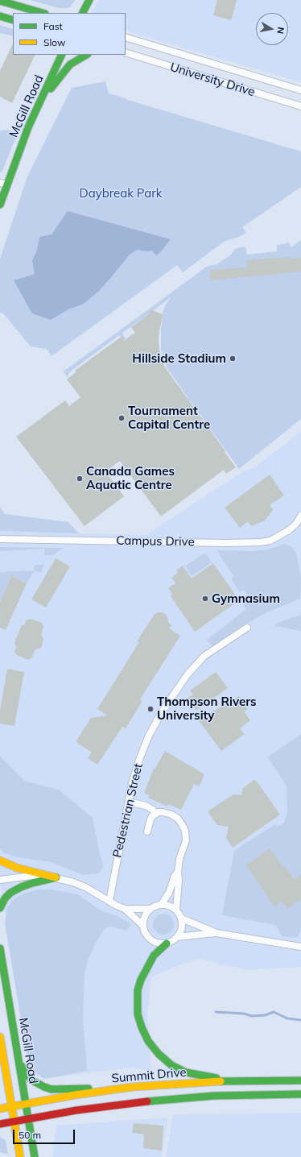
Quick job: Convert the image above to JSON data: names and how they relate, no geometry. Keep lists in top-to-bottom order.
{
  "streets": {
    "main road": ["McGill Road", "Summit Drive"],
    "street": ["University Drive", "Campus Drive", "Pedestrian Street"]
  },
  "crossings": [
    ["McGill Road", "Summit Drive"]
  ],
  "parks": ["Daybreak Park"],
  "places": [
    "Hillside Stadium",
    "Tournament Capital Centre",
    "Canada Games Aquatic Centre",
    "Gymnasium",
    "Thompson Rivers University"
  ],
  "legend": ["Fast", "Slow"],
  "scale_bar": "50 m",
  "north": "right"
}
